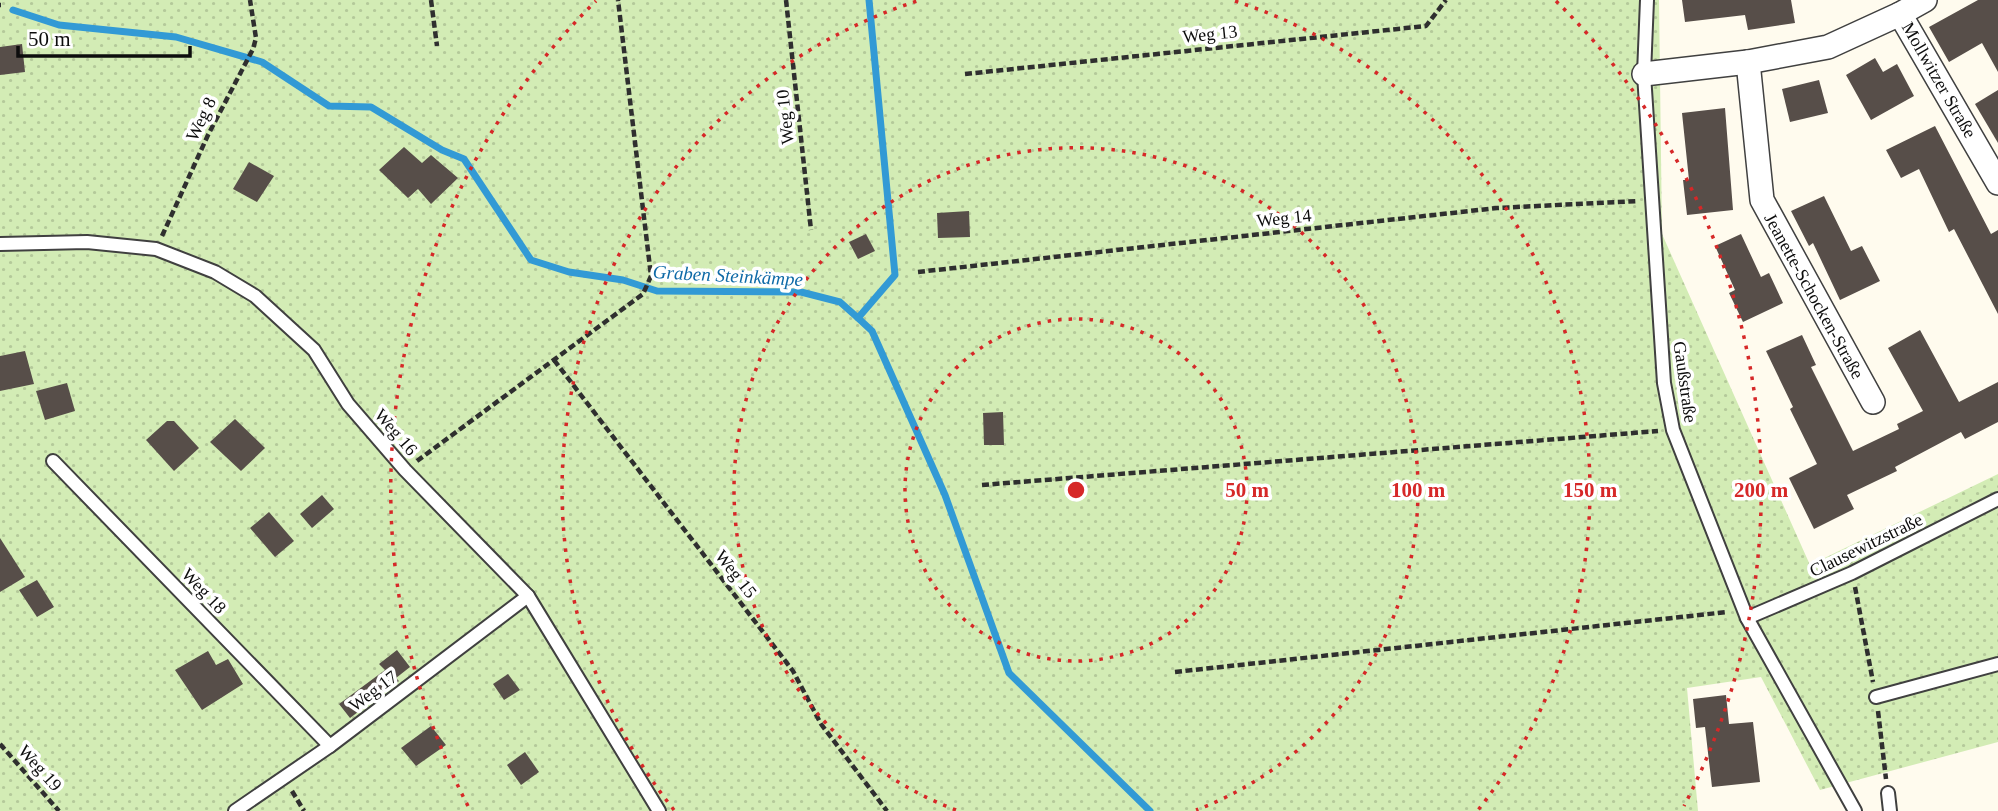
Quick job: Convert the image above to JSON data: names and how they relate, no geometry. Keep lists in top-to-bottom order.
{
  "streets": {
    "street": ["Mollwitzer Straße", "Jeanette-Schocken-Straße"],
    "lane": [
      "Gaußstraße",
      "Weg 16",
      "Clausewitzstraße",
      "Weg 18",
      "Weg 17"
    ],
    "path": [
      "Weg 13",
      "Weg 10",
      "Weg 8",
      "Weg 14",
      "Weg 15",
      "Weg 19"
    ]
  },
  "crossings": [
    ["Weg 8", "Weg 16"],
    ["Weg 14", "Gaußstraße"],
    ["Gaußstraße", "Clausewitzstraße"],
    ["Weg 16", "Weg 17"],
    ["Weg 18", "Weg 17"]
  ],
  "water": ["Graben Steinkämpe"],
  "scale_bar": "50 m",
  "rings": [
    "50 m",
    "100 m",
    "150 m",
    "200 m"
  ]
}
